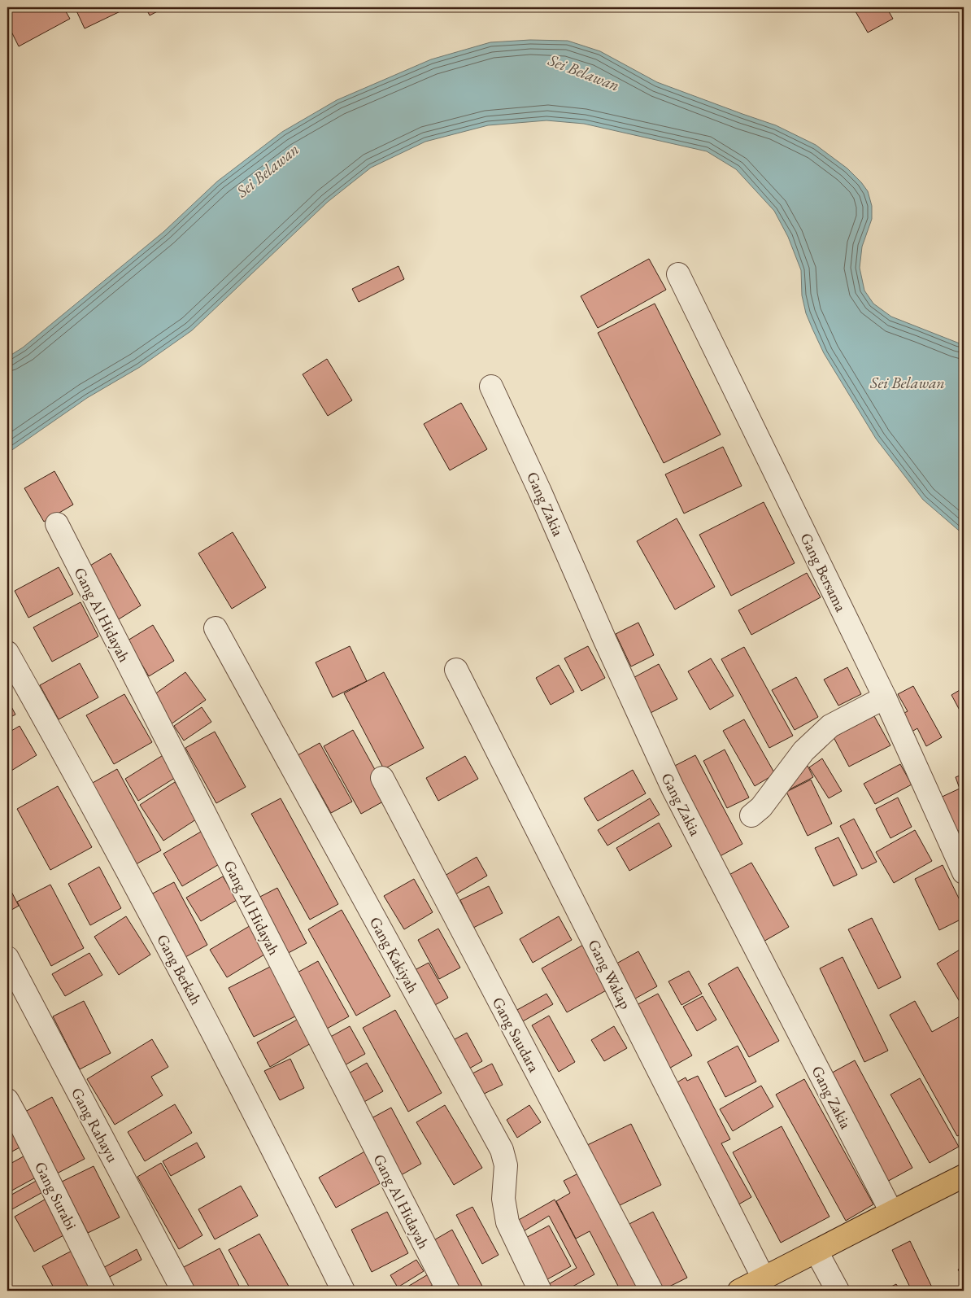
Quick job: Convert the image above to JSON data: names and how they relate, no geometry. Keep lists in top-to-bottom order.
{
  "streets": {
    "street": [
      "Gang Zakia",
      "Gang Bersama",
      "Gang Al Hidayah",
      "Gang Kakiyah",
      "Gang Berkah",
      "Gang Wakap",
      "Gang Saudara",
      "Gang Rahayu",
      "Gang Surabi"
    ]
  },
  "water": ["Sei Belawan"]
}
